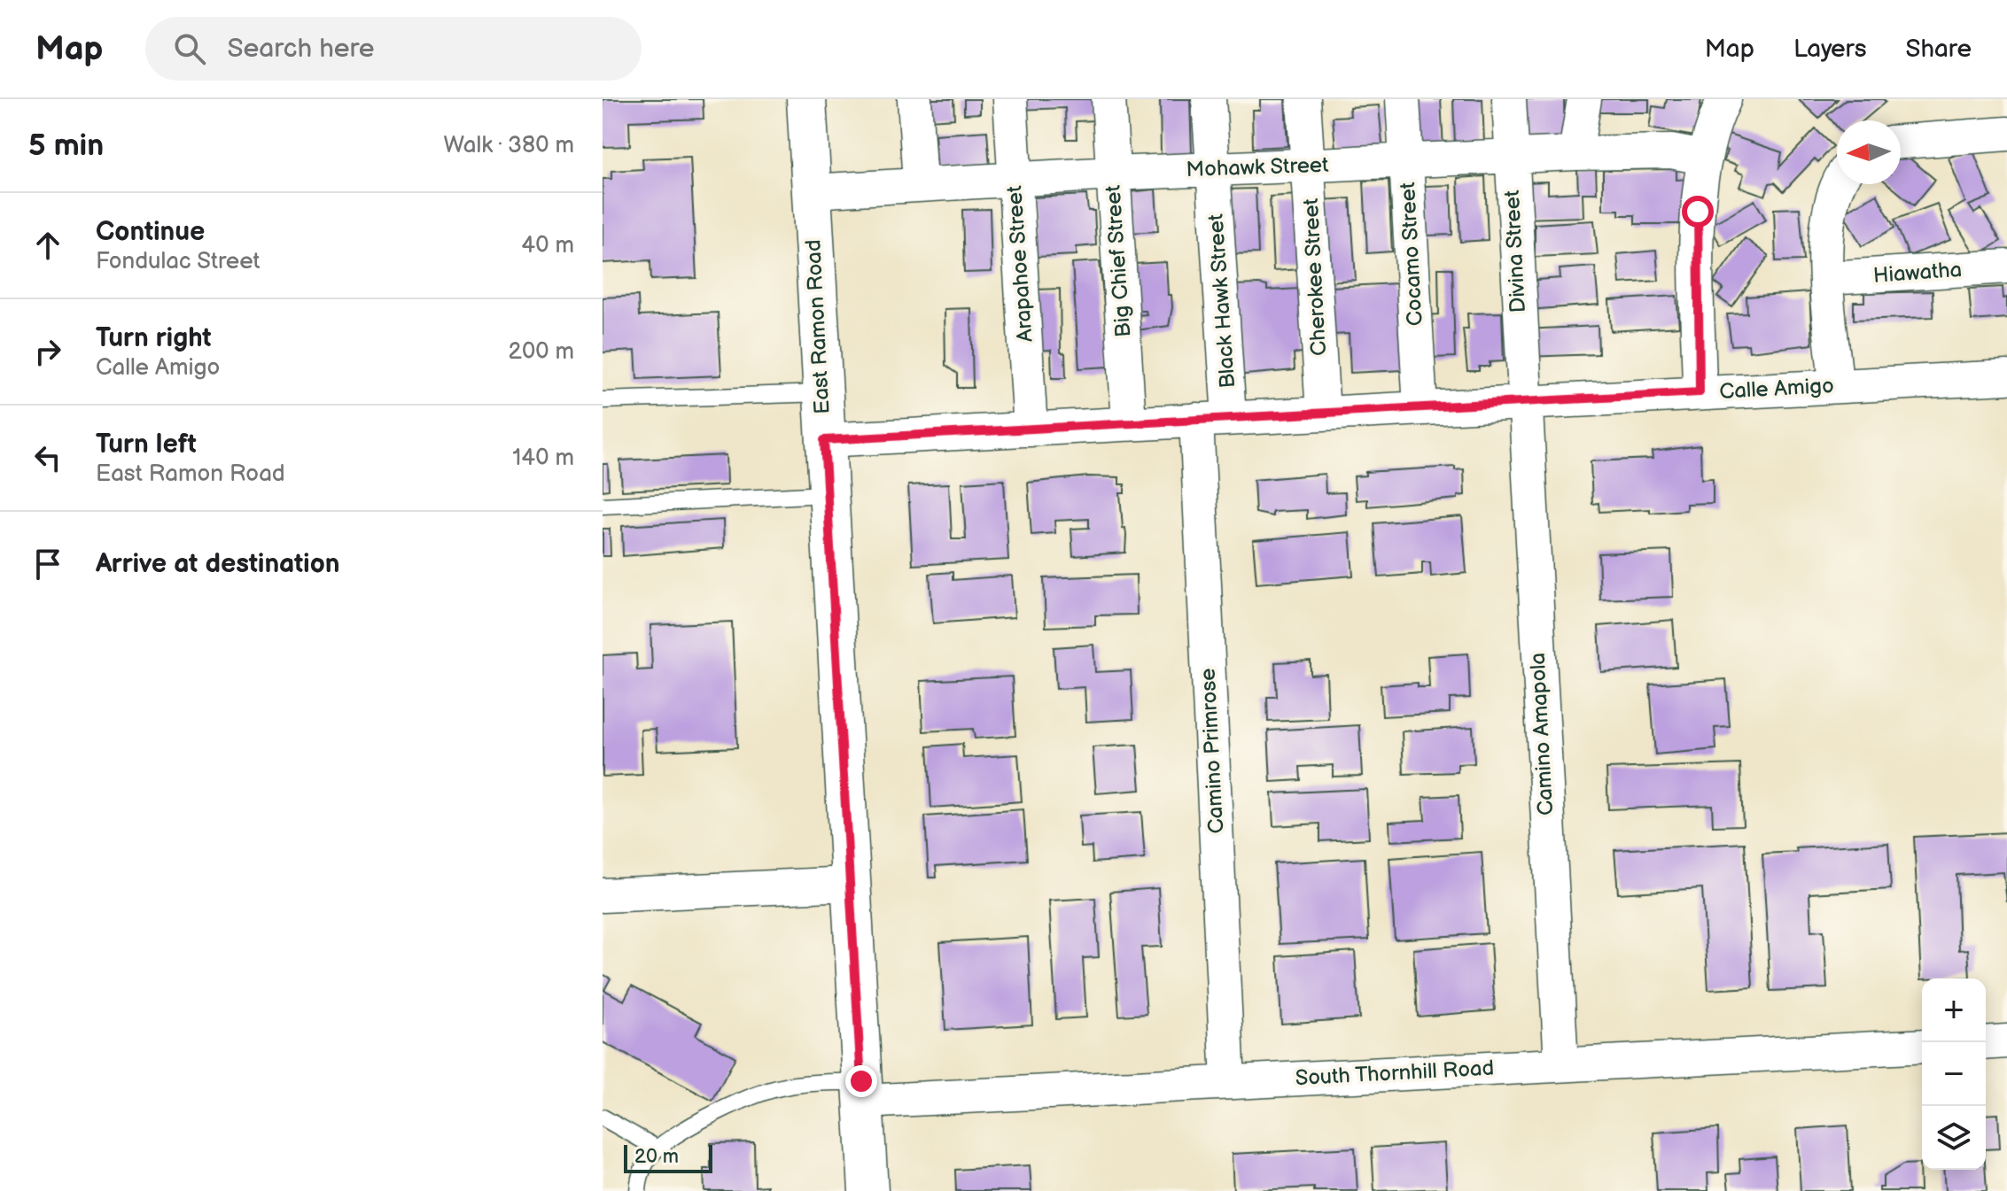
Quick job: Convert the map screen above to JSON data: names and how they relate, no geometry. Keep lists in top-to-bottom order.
{
  "streets": {
    "main road": ["East Ramon Road"],
    "street": [
      "Mohawk Street",
      "Divina Street",
      "Cocamo Street",
      "Big Chief Street",
      "Arapahoe Street",
      "Hiawatha",
      "Cherokee Street",
      "Black Hawk Street",
      "Calle Amigo",
      "Camino Amapola",
      "Camino Primrose",
      "South Thornhill Road"
    ]
  },
  "crossings": [
    ["Mohawk Street", "Divina Street"],
    ["Mohawk Street", "Cocamo Street"],
    ["Mohawk Street", "Big Chief Street"],
    ["Mohawk Street", "Arapahoe Street"],
    ["Mohawk Street", "Cherokee Street"],
    ["Mohawk Street", "Black Hawk Street"],
    ["Mohawk Street", "East Ramon Road"],
    ["Divina Street", "Calle Amigo"],
    ["Divina Street", "Camino Amapola"],
    ["Cocamo Street", "Calle Amigo"],
    ["Big Chief Street", "Calle Amigo"],
    ["Arapahoe Street", "Calle Amigo"],
    ["Cherokee Street", "Calle Amigo"],
    ["Black Hawk Street", "Calle Amigo"],
    ["East Ramon Road", "Calle Amigo"],
    ["East Ramon Road", "South Thornhill Road"],
    ["Calle Amigo", "Camino Amapola"],
    ["Calle Amigo", "Camino Primrose"],
    ["Camino Amapola", "South Thornhill Road"],
    ["Camino Primrose", "South Thornhill Road"]
  ],
  "scale_bar": "20 m",
  "north": "left",
  "page": {
    "header": "Map",
    "search": "Search here",
    "nav": ["Map", "Layers", "Share"],
    "heading": ["5 min", "Walk · 380 m"],
    "list": [
      ["Continue", "Fondulac Street", "40 m"],
      ["Turn right", "Calle Amigo", "200 m"],
      ["Turn left", "East Ramon Road", "140 m"],
      "Arrive at destination"
    ],
    "map_buttons": ["+", "−"],
    "scale": "20 m"
  }
}
